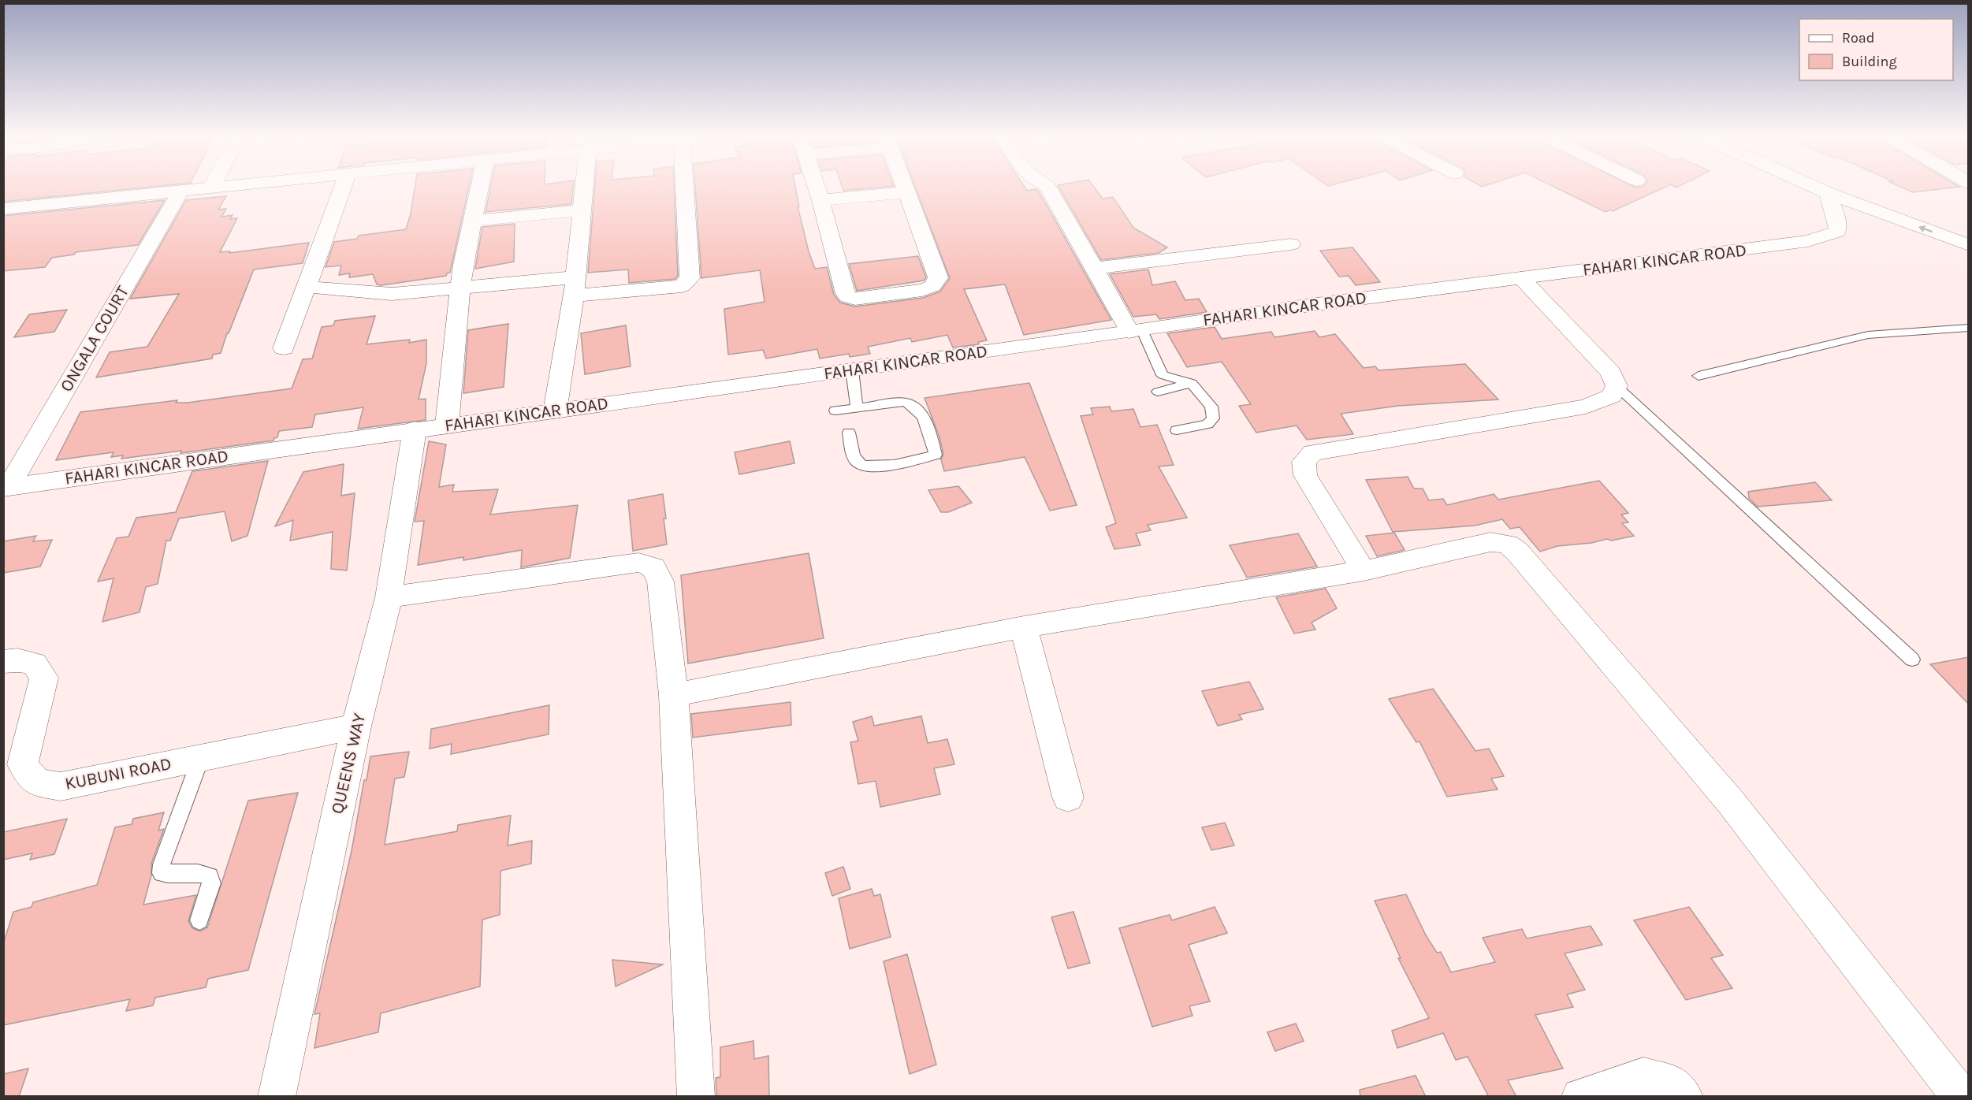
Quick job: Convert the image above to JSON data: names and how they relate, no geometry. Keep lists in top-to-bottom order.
{
  "streets": {
    "street": [
      "FAHARI KINCAR ROAD",
      "ONGALA COURT",
      "QUEENS WAY",
      "KUBUNI ROAD"
    ]
  },
  "crossings": [
    ["FAHARI KINCAR ROAD", "ONGALA COURT"],
    ["FAHARI KINCAR ROAD", "QUEENS WAY"],
    ["QUEENS WAY", "KUBUNI ROAD"]
  ],
  "legend": ["Road", "Building"]
}
